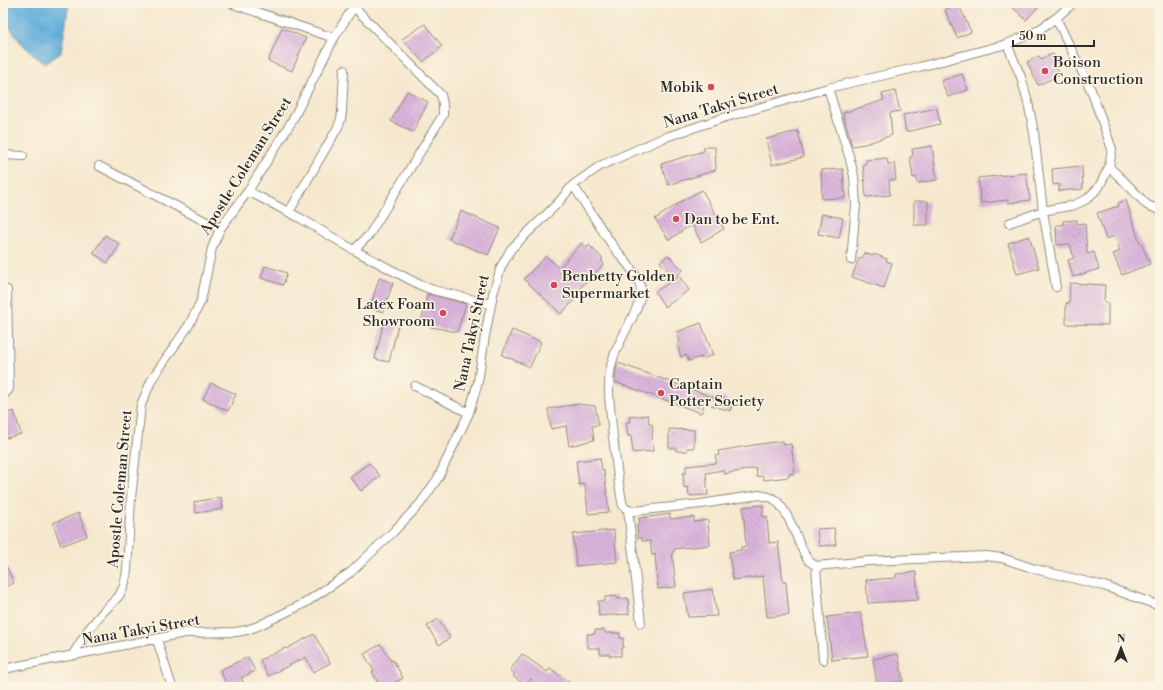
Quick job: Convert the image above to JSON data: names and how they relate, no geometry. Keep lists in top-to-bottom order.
{
  "streets": {
    "street": ["Nana Takyi Street", "Apostle Coleman Street"]
  },
  "crossings": [
    ["Nana Takyi Street", "Apostle Coleman Street"]
  ],
  "places": [
    "Boison Construction",
    "Mobik",
    "Dan to be Ent.",
    "Benbetty Golden Supermarket",
    "Latex Foam Showroom",
    "Captain Potter Society"
  ],
  "scale_bar": "50 m",
  "north": "top"
}
